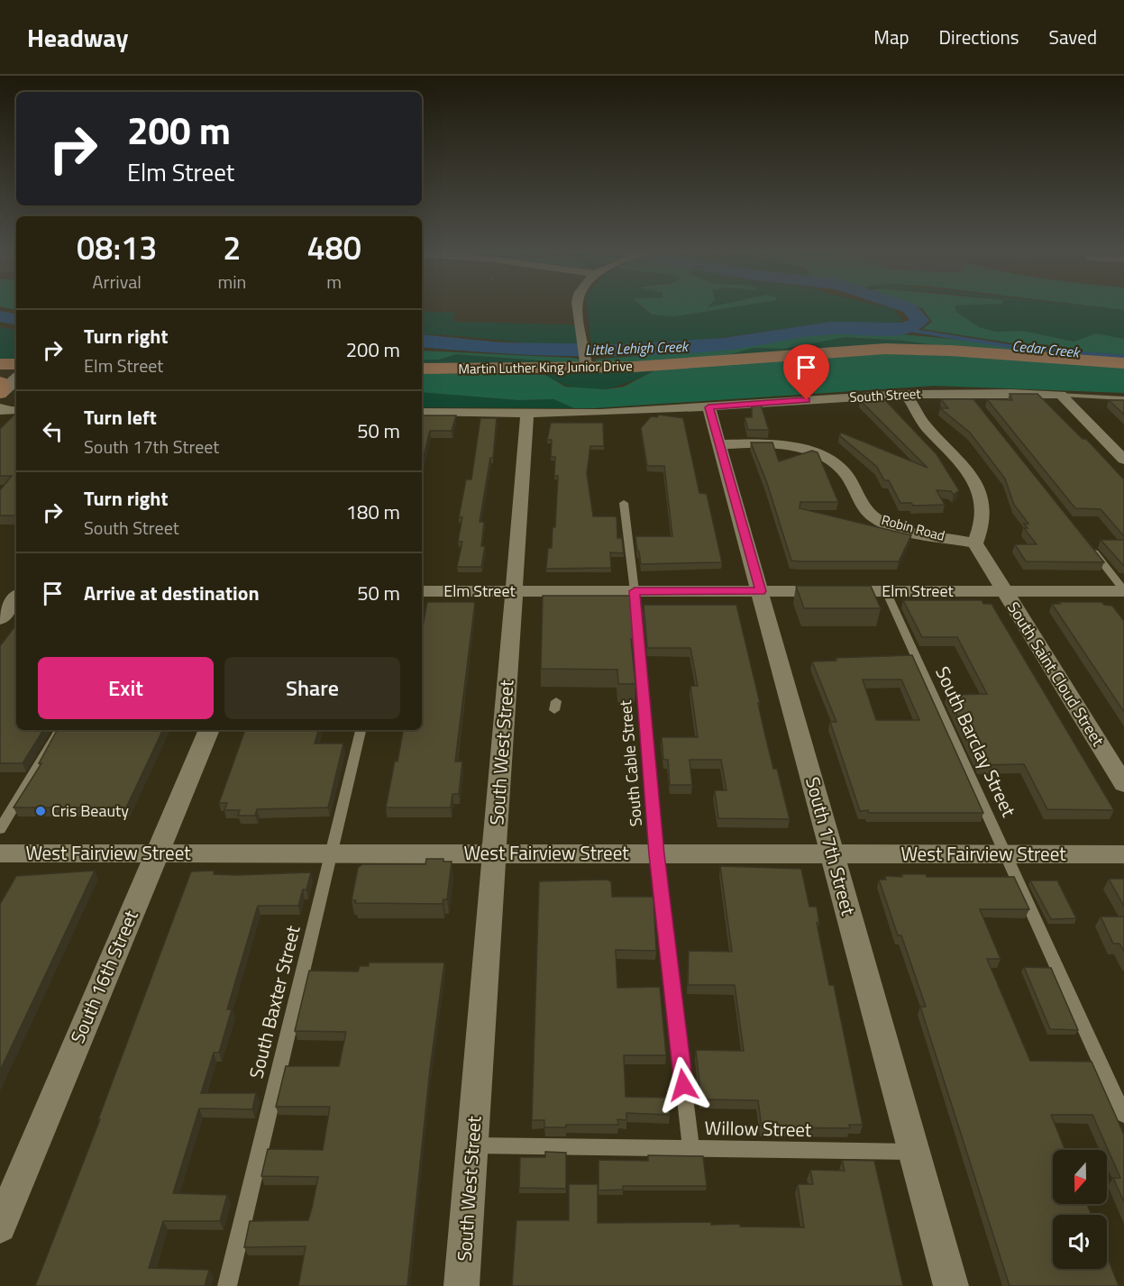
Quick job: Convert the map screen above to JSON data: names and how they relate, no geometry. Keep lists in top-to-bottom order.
{
  "streets": {
    "main road": ["Martin Luther King Junior Drive"],
    "street": [
      "South Street",
      "Robin Road",
      "Elm Street",
      "South Saint Cloud Street",
      "South West Street",
      "South 17th Street",
      "West Fairview Street",
      "South 16th Street"
    ],
    "lane": [
      "South Barclay Street",
      "South Cable Street",
      "South Baxter Street",
      "Willow Street"
    ]
  },
  "crossings": [
    ["South Street", "South West Street"],
    ["South Street", "South 17th Street"],
    ["Robin Road", "South Saint Cloud Street"],
    ["Robin Road", "South 17th Street"],
    ["Elm Street", "South Saint Cloud Street"],
    ["Elm Street", "South Barclay Street"],
    ["Elm Street", "South West Street"],
    ["Elm Street", "South Cable Street"],
    ["Elm Street", "South 17th Street"],
    ["South Barclay Street", "West Fairview Street"],
    ["South West Street", "West Fairview Street"],
    ["South West Street", "Willow Street"],
    ["South Cable Street", "West Fairview Street"],
    ["South Cable Street", "Willow Street"],
    ["South 17th Street", "West Fairview Street"],
    ["South 17th Street", "Willow Street"],
    ["West Fairview Street", "South 16th Street"],
    ["West Fairview Street", "South Baxter Street"]
  ],
  "water": ["Little Lehigh Creek", "Cedar Creek"],
  "places": ["Cris Beauty"],
  "north": "bottom",
  "page": {
    "header": "Headway",
    "nav": ["Map", "Directions", "Saved"],
    "turn": ["200 m", "Elm Street"],
    "eta": [
      "08:13",
      "Arrival",
      "2",
      "min",
      "480",
      "m"
    ],
    "list": [
      {
        "name": "Turn right",
        "note": "Elm Street",
        "value": "200 m"
      },
      {
        "name": "Turn left",
        "note": "South 17th Street",
        "value": "50 m"
      },
      {
        "name": "Turn right",
        "note": "South Street",
        "value": "180 m"
      },
      {
        "name": "Arrive at destination",
        "value": "50 m"
      }
    ],
    "buttons": ["Exit", "Share"]
  }
}
